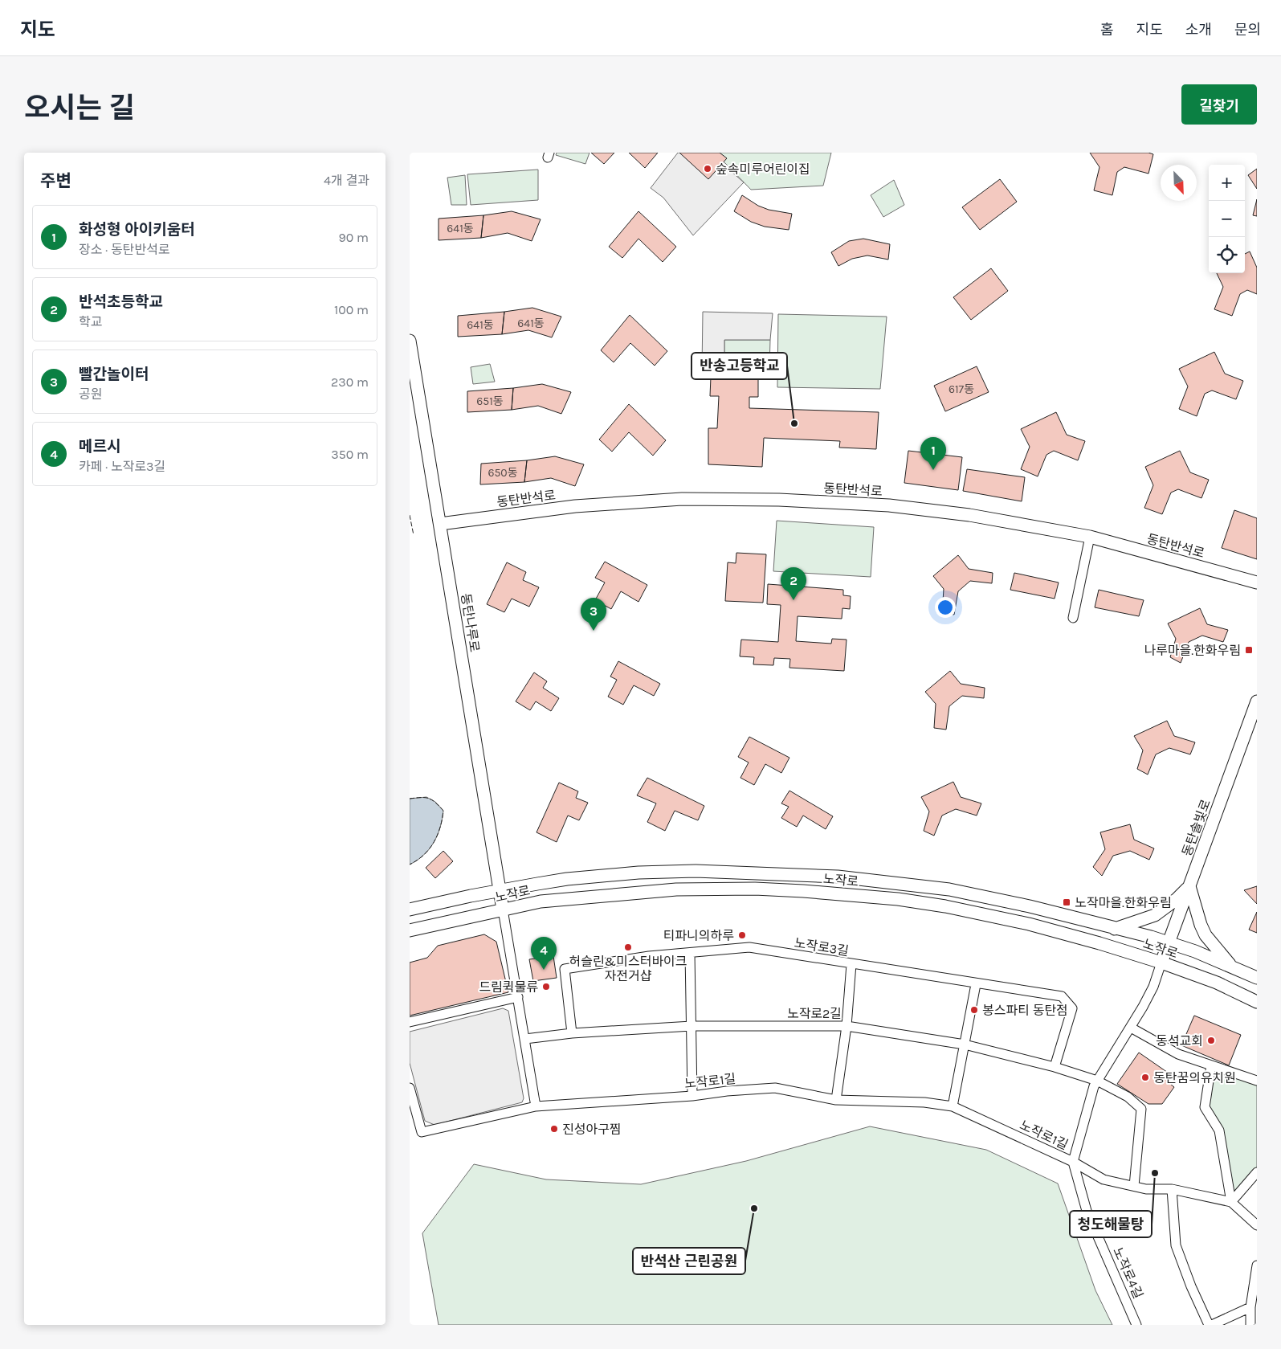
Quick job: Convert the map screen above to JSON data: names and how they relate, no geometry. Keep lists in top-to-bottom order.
{
  "streets": {
    "street": [
      "동탄반석로",
      "동탄나루로",
      "동탄솔빛로",
      "노작로",
      "노작로3길",
      "노작로2길",
      "노작로1길",
      "노작로4길"
    ]
  },
  "crossings": [
    ["동탄반석로", "동탄나루로"],
    ["동탄나루로", "노작로"],
    ["동탄솔빛로", "노작로"],
    ["노작로3길", "노작로2길"],
    ["노작로1길", "노작로4길"]
  ],
  "places": {
    "other": [
      "숲속미루어린이집",
      "반송고등학교",
      "티파니의하루",
      "허슬린&미스터바이크 자전거샵",
      "드림퀵물류",
      "봉스파티 동탄점",
      "동석교회",
      "동탄꿈의유치원",
      "진성아구찜",
      "청도해물탕",
      "반석산 근린공원"
    ],
    "transit": ["나루마을.한화우림", "노작마을.한화우림"]
  },
  "house_numbers": [
    "641동",
    "641동",
    "641동",
    "617동",
    "651동",
    "650동"
  ],
  "north": "bottom right",
  "page": {
    "header": "지도",
    "nav": [
      "홈",
      "지도",
      "소개",
      "문의"
    ],
    "title": "오시는 길",
    "buttons": "길찾기",
    "heading": ["주변", "4개 결과"],
    "map_buttons": ["+", "−"],
    "list": [
      {
        "mark": "1",
        "name": "화성형 아이키움터",
        "note": "장소 · 동탄반석로",
        "value": "90 m"
      },
      {
        "mark": "2",
        "name": "반석초등학교",
        "note": "학교",
        "value": "100 m"
      },
      {
        "mark": "3",
        "name": "빨간놀이터",
        "note": "공원",
        "value": "230 m"
      },
      {
        "mark": "4",
        "name": "메르시",
        "note": "카페 · 노작로3길",
        "value": "350 m"
      }
    ],
    "pins": [
      "1",
      "2",
      "3",
      "4"
    ]
  }
}
